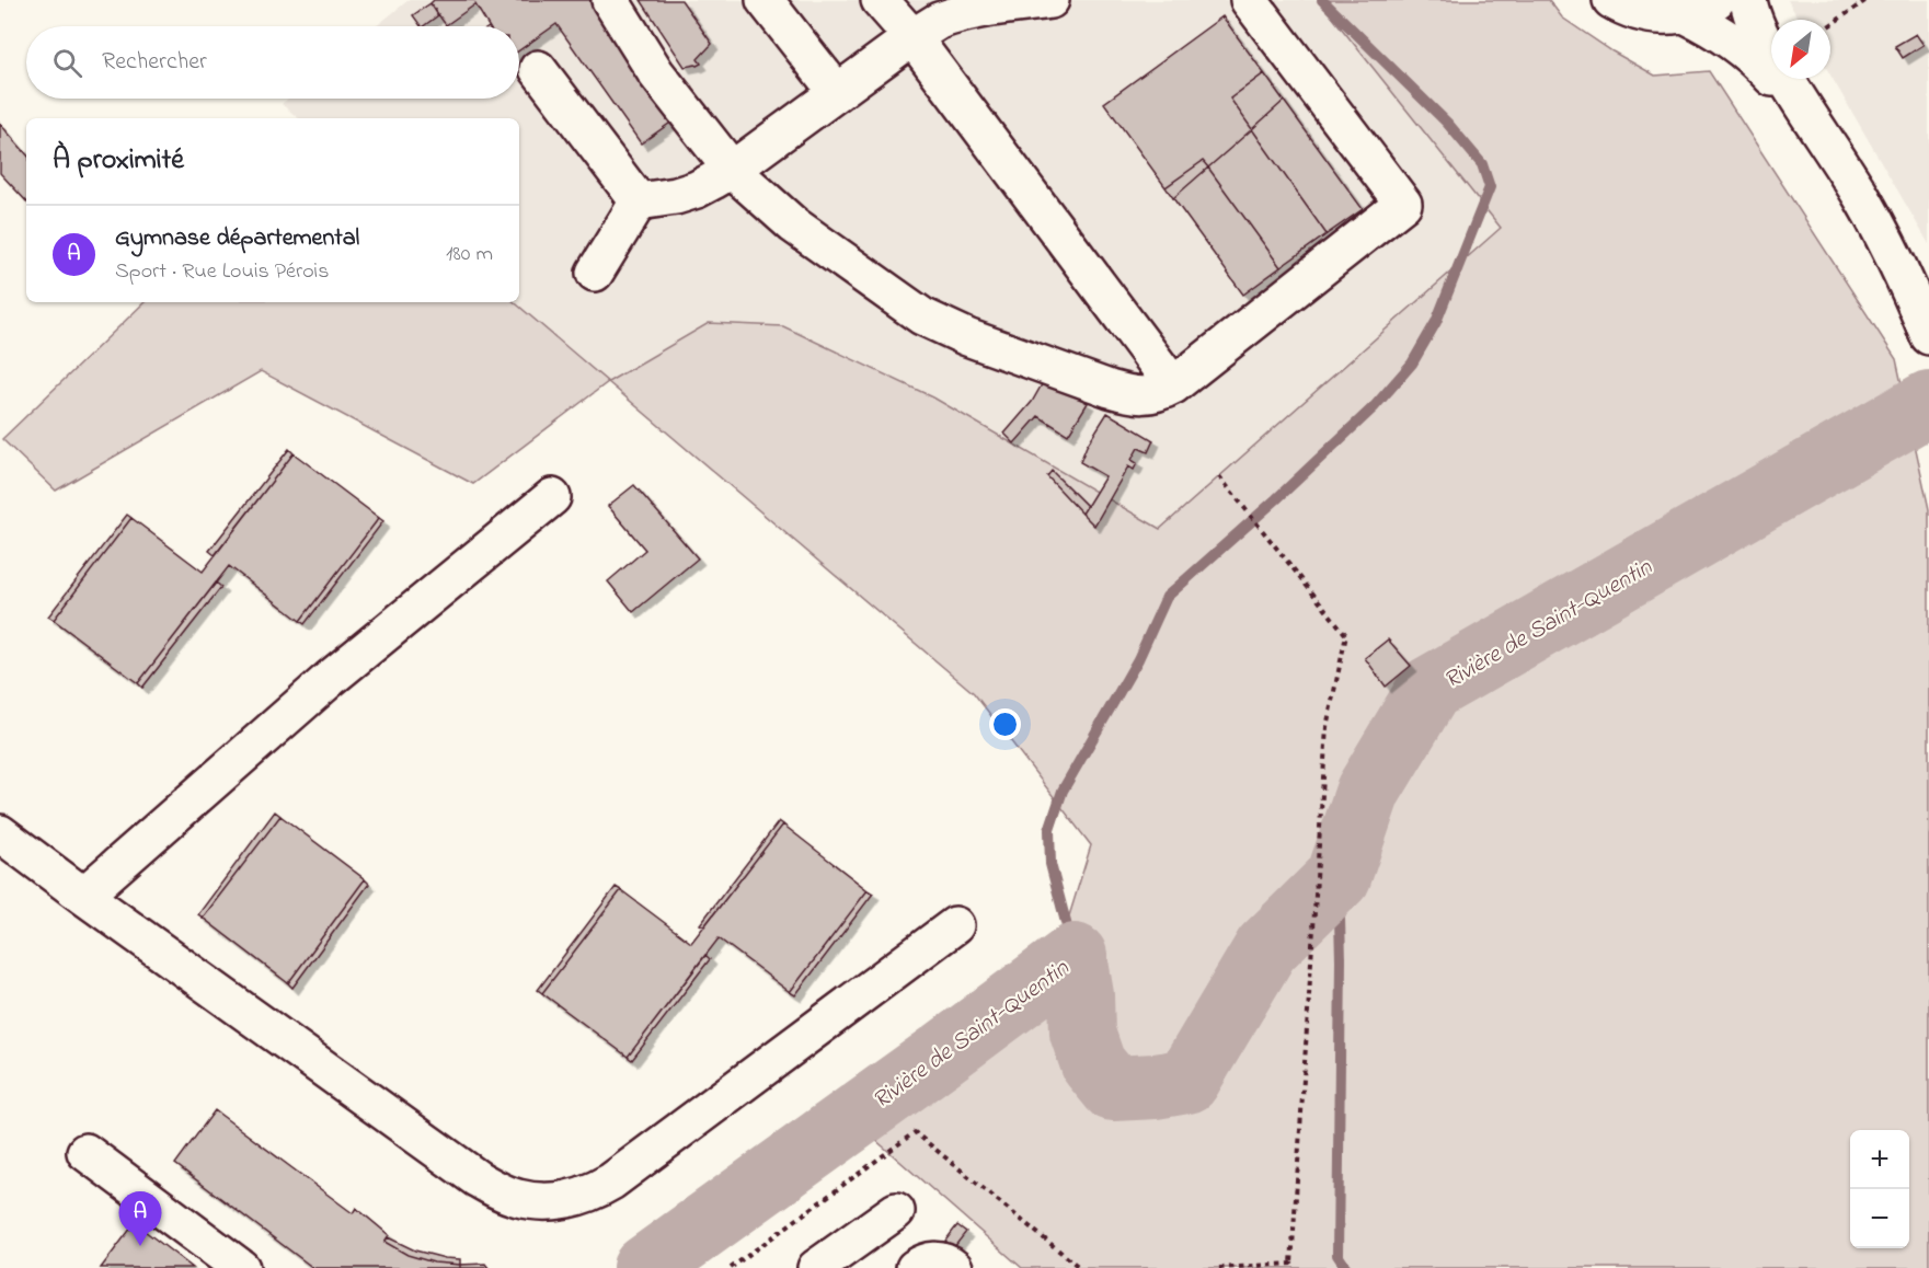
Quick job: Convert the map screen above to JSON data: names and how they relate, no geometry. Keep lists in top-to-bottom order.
{
  "water": ["Rivière de Saint-Quentin"],
  "north": "bottom left",
  "page": {
    "search": "Rechercher",
    "heading": "À proximité",
    "list": [
      {
        "mark": "A",
        "name": "Gymnase départemental",
        "note": "Sport · Rue Louis Pérois",
        "value": "180 m"
      }
    ],
    "map_buttons": ["+", "−"],
    "pins": "A"
  }
}
